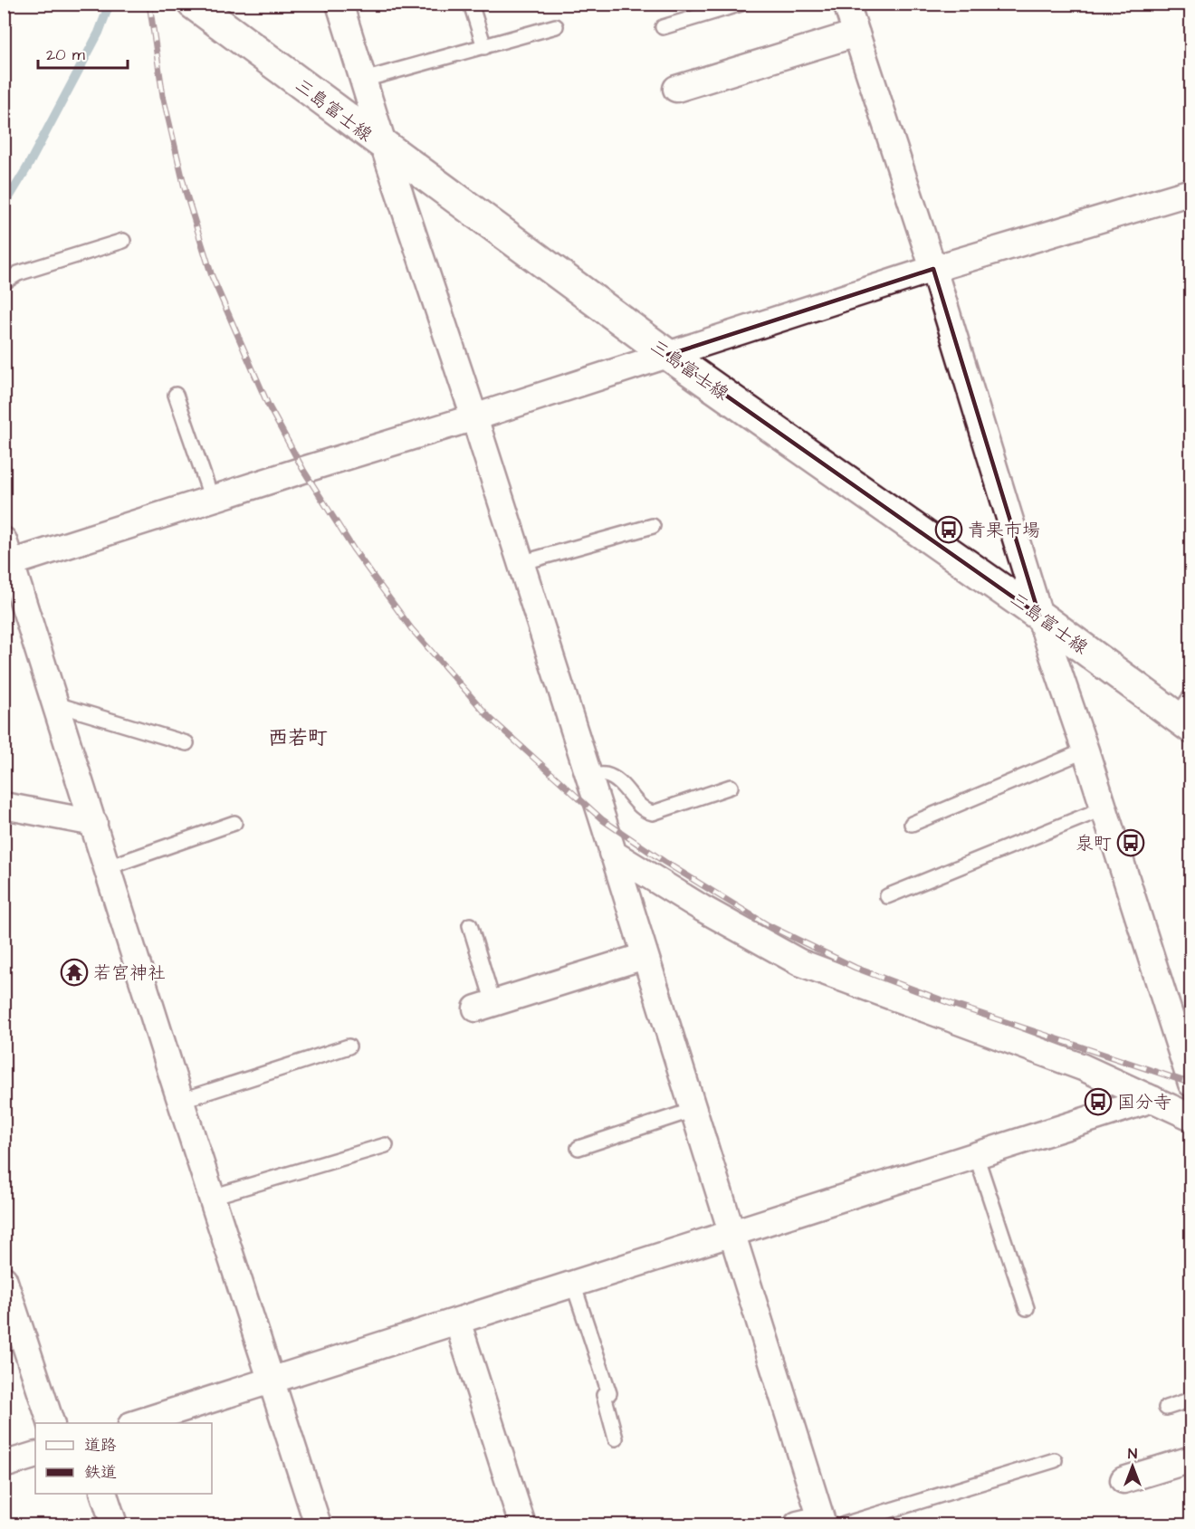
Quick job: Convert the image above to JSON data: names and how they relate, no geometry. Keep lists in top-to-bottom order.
{
  "streets": {
    "main road": ["三島富士線"]
  },
  "districts": ["西若町"],
  "places": {
    "bus stop": ["青果市場", "泉町", "国分寺"],
    "temple": ["若宮神社"]
  },
  "legend": ["道路", "鉄道"],
  "scale_bar": "20 m",
  "north": "top"
}
